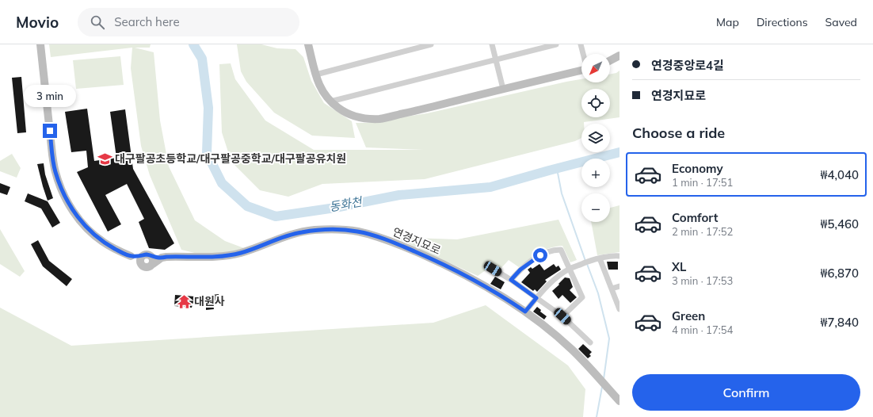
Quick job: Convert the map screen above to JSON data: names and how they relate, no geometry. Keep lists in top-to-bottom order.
{
  "streets": {
    "street": ["연경지묘로"]
  },
  "water": ["동화천"],
  "places": {
    "school or university": ["대구팔공초등학교/대구팔공중학교/대구팔공유치원"],
    "temple": ["대원사"]
  },
  "north": "bottom left",
  "page": {
    "header": "Movio",
    "search": "Search here",
    "nav": ["Map", "Directions", "Saved"],
    "banner": ["연경중앙로4길", "연경지묘로"],
    "map_buttons": ["+", "−"],
    "bubble": "3 min",
    "heading": "Choose a ride",
    "list": [
      {
        "name": "Economy",
        "note": "1 min · 17:51",
        "value": "₩4,040"
      },
      {
        "name": "Comfort",
        "note": "2 min · 17:52",
        "value": "₩5,460"
      },
      {
        "name": "XL",
        "note": "3 min · 17:53",
        "value": "₩6,870"
      },
      {
        "name": "Green",
        "note": "4 min · 17:54",
        "value": "₩7,840"
      }
    ],
    "buttons": "Confirm"
  }
}
